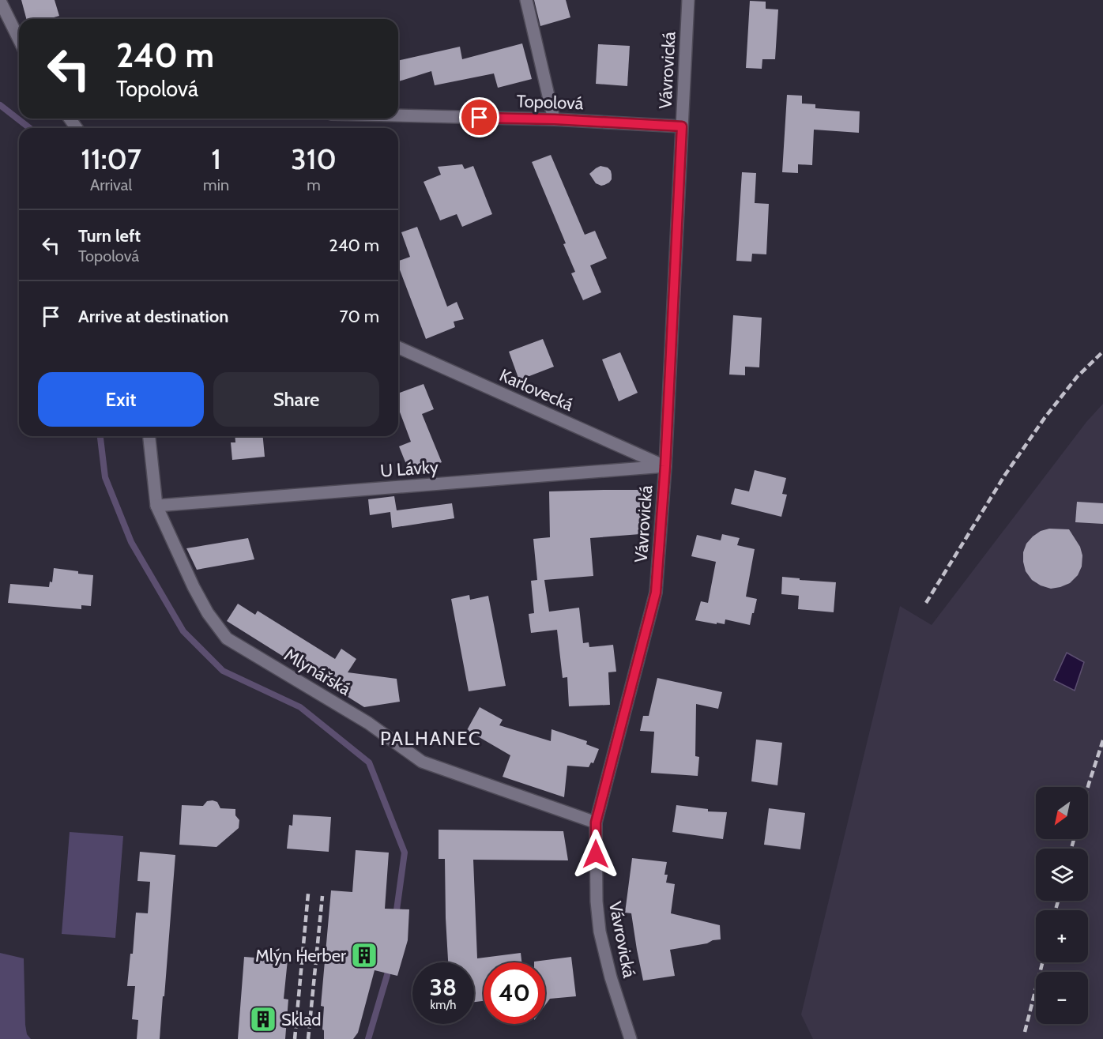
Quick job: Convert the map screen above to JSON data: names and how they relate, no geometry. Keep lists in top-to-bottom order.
{
  "streets": {
    "street": [
      "Vávrovická",
      "Topolová",
      "Karlovecká",
      "U Lávky",
      "Mlynářská"
    ]
  },
  "crossings": [
    ["Vávrovická", "Topolová"],
    ["Vávrovická", "Karlovecká"],
    ["Vávrovická", "U Lávky"],
    ["Vávrovická", "Mlynářská"],
    ["Karlovecká", "U Lávky"],
    ["U Lávky", "Mlynářská"]
  ],
  "districts": ["PALHANEC"],
  "places": {
    "building": ["Mlýn Herber", "Sklad"]
  },
  "north": "bottom left",
  "page": {
    "turn": ["240 m", "Topolová"],
    "eta": [
      "11:07",
      "Arrival",
      "1",
      "min",
      "310",
      "m"
    ],
    "list": [
      {
        "name": "Turn left",
        "note": "Topolová",
        "value": "240 m"
      },
      {
        "name": "Arrive at destination",
        "value": "70 m"
      }
    ],
    "buttons": ["Exit", "Share"],
    "map_buttons": ["+", "−"],
    "speed": "38 km/h",
    "limit": "40"
  }
}
